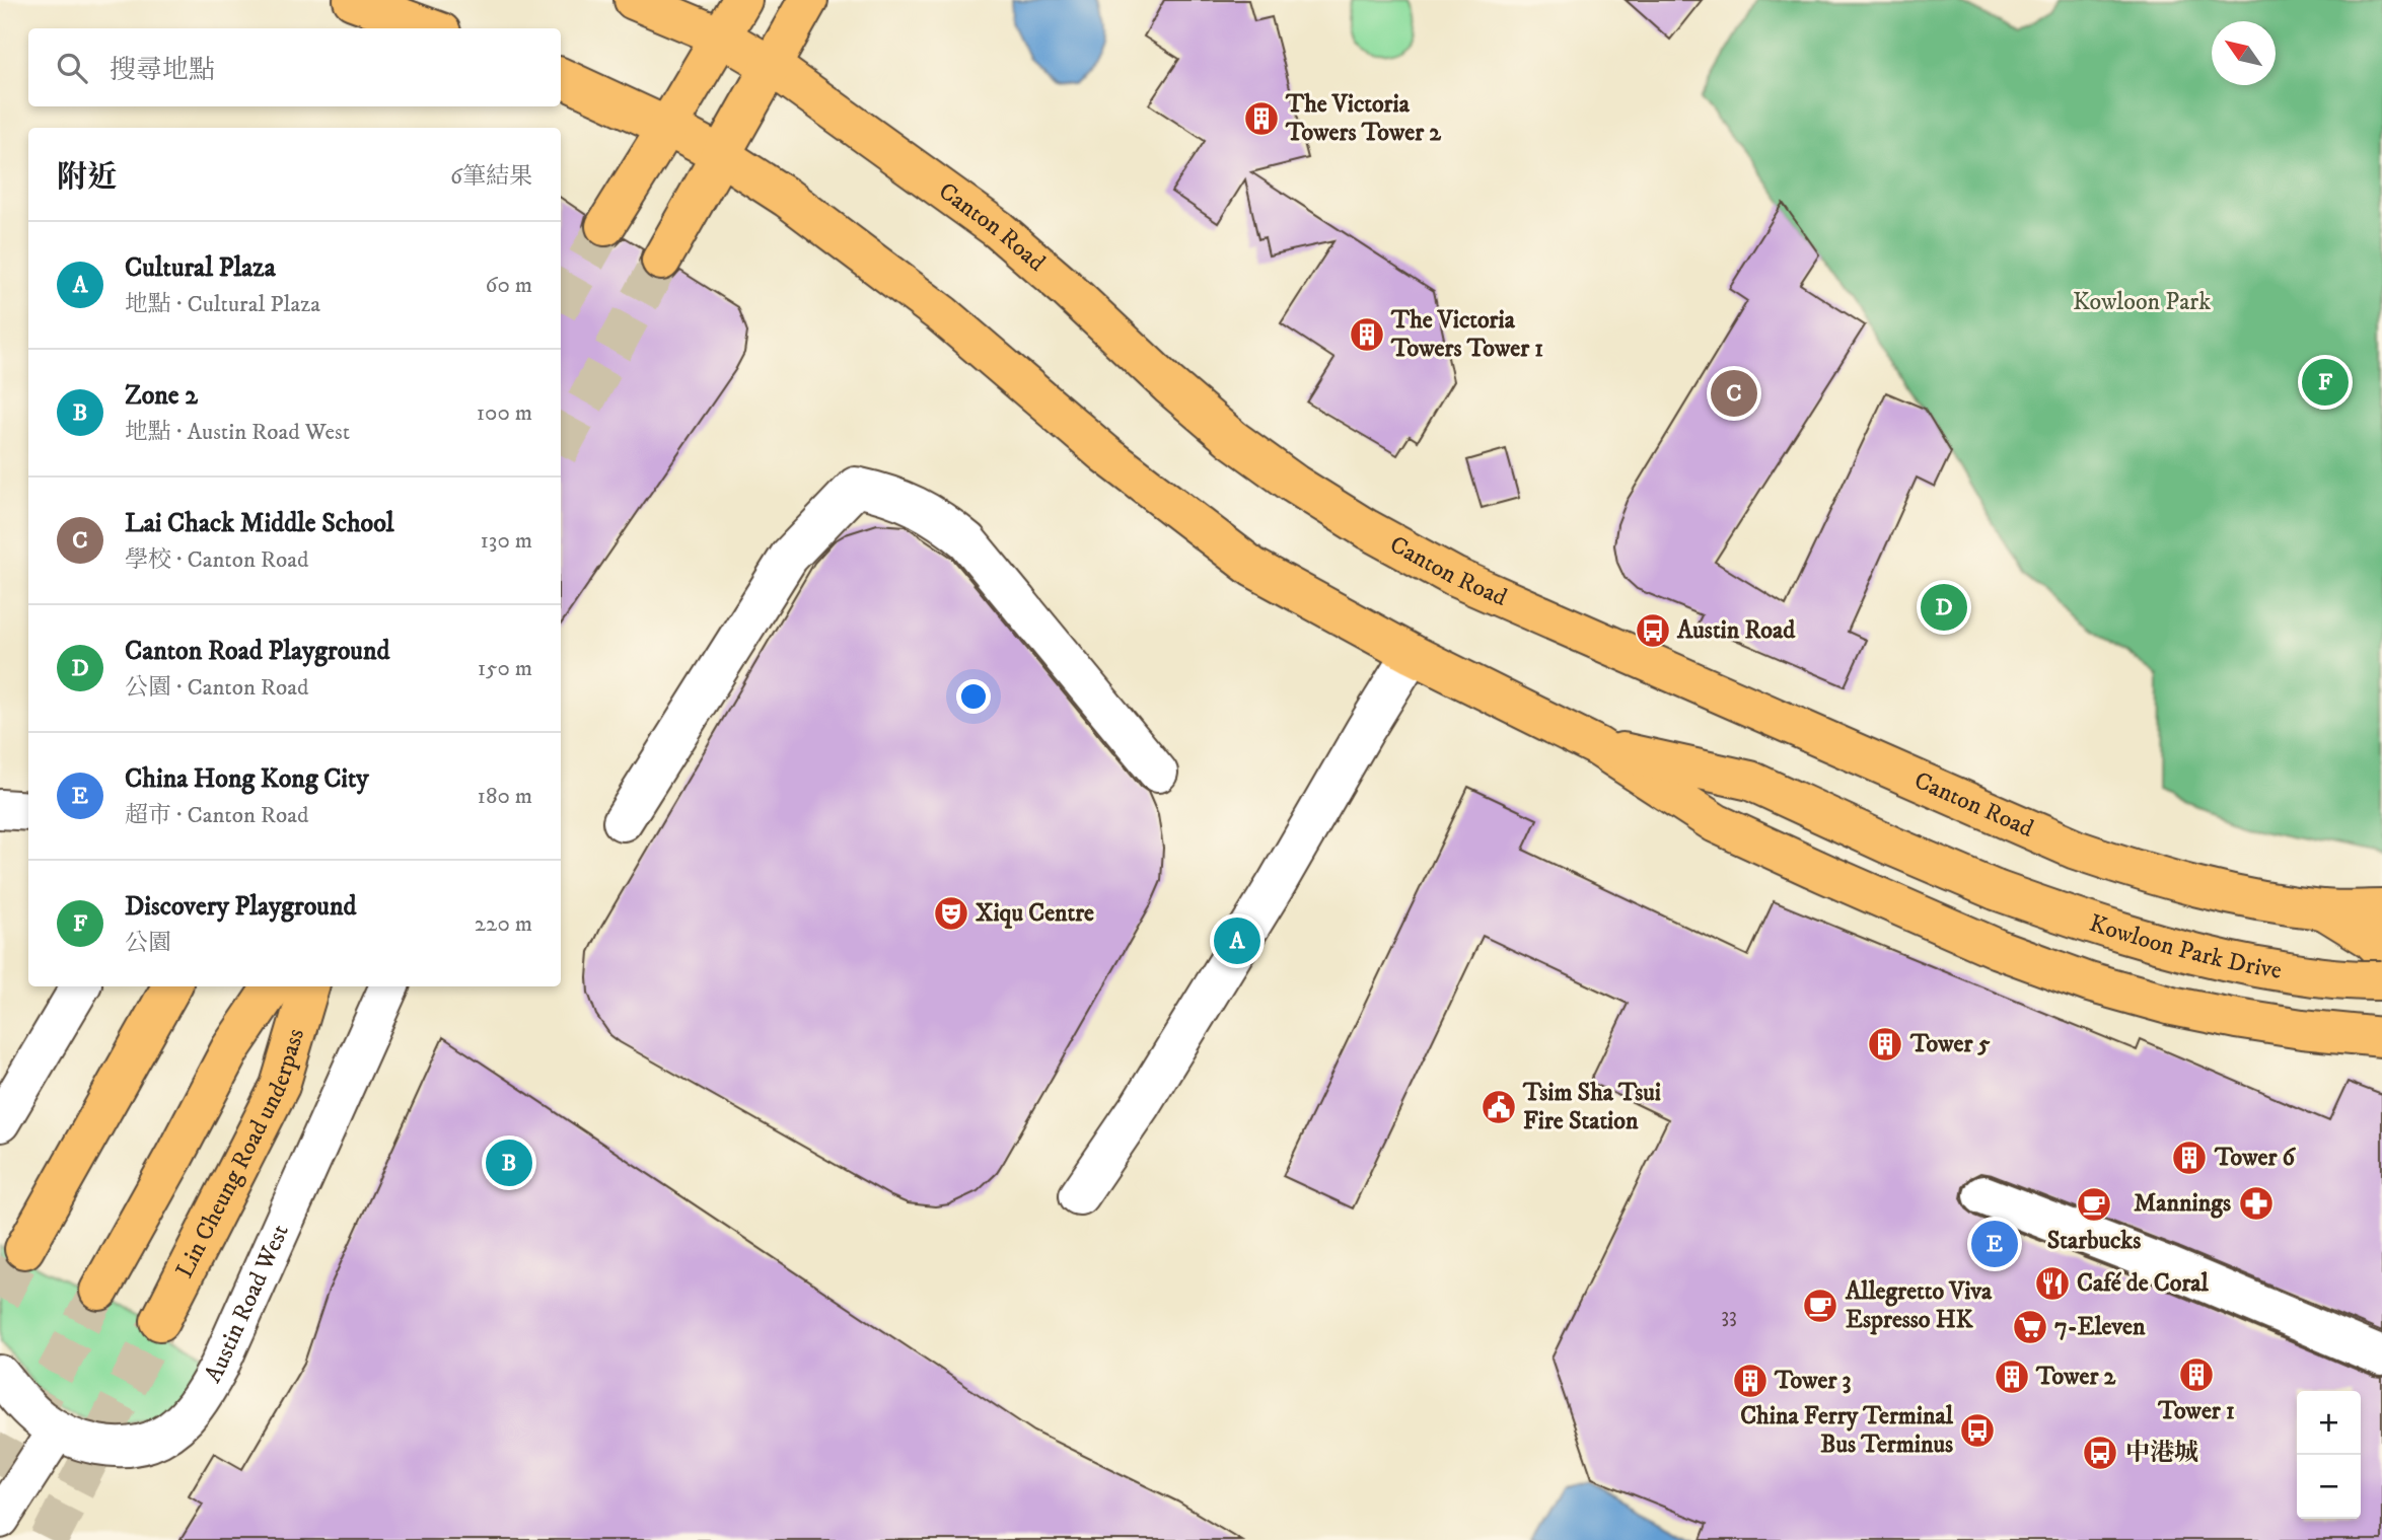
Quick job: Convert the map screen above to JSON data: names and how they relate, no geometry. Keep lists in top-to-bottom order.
{
  "streets": {
    "main road": ["Canton Road", "Kowloon Park Drive", "Lin Cheung Road underpass"],
    "street": ["Austin Road West"]
  },
  "parks": ["Kowloon Park"],
  "places": {
    "building": [
      "The Victoria Towers Tower 2",
      "The Victoria Towers Tower 1",
      "Tower 5",
      "Tower 6",
      "Tower 1",
      "Tower 2",
      "Tower 3"
    ],
    "bus stop": ["Austin Road", "China Ferry Terminal Bus Terminus", "中港城"],
    "theatre": ["Xiqu Centre"],
    "public building": ["Tsim Sha Tsui Fire Station"],
    "pharmacy": ["Mannings"],
    "cafe": ["Starbucks", "Allegretto Viva Espresso HK"],
    "restaurant": ["Café de Coral"],
    "supermarket": ["7-Eleven"]
  },
  "house_numbers": ["33"],
  "north": "top left",
  "page": {
    "search": "搜尋地點",
    "heading": ["附近", "6筆結果"],
    "list": [
      {
        "mark": "A",
        "name": "Cultural Plaza",
        "note": "地點 · Cultural Plaza",
        "value": "60 m"
      },
      {
        "mark": "B",
        "name": "Zone 2",
        "note": "地點 · Austin Road West",
        "value": "100 m"
      },
      {
        "mark": "C",
        "name": "Lai Chack Middle School",
        "note": "學校 · Canton Road",
        "value": "130 m"
      },
      {
        "mark": "D",
        "name": "Canton Road Playground",
        "note": "公園 · Canton Road",
        "value": "150 m"
      },
      {
        "mark": "E",
        "name": "China Hong Kong City",
        "note": "超市 · Canton Road",
        "value": "180 m"
      },
      {
        "mark": "F",
        "name": "Discovery Playground",
        "note": "公園",
        "value": "220 m"
      }
    ],
    "pins": [
      "F",
      "C",
      "D",
      "A",
      "B",
      "E"
    ],
    "map_buttons": ["+", "−"]
  }
}
